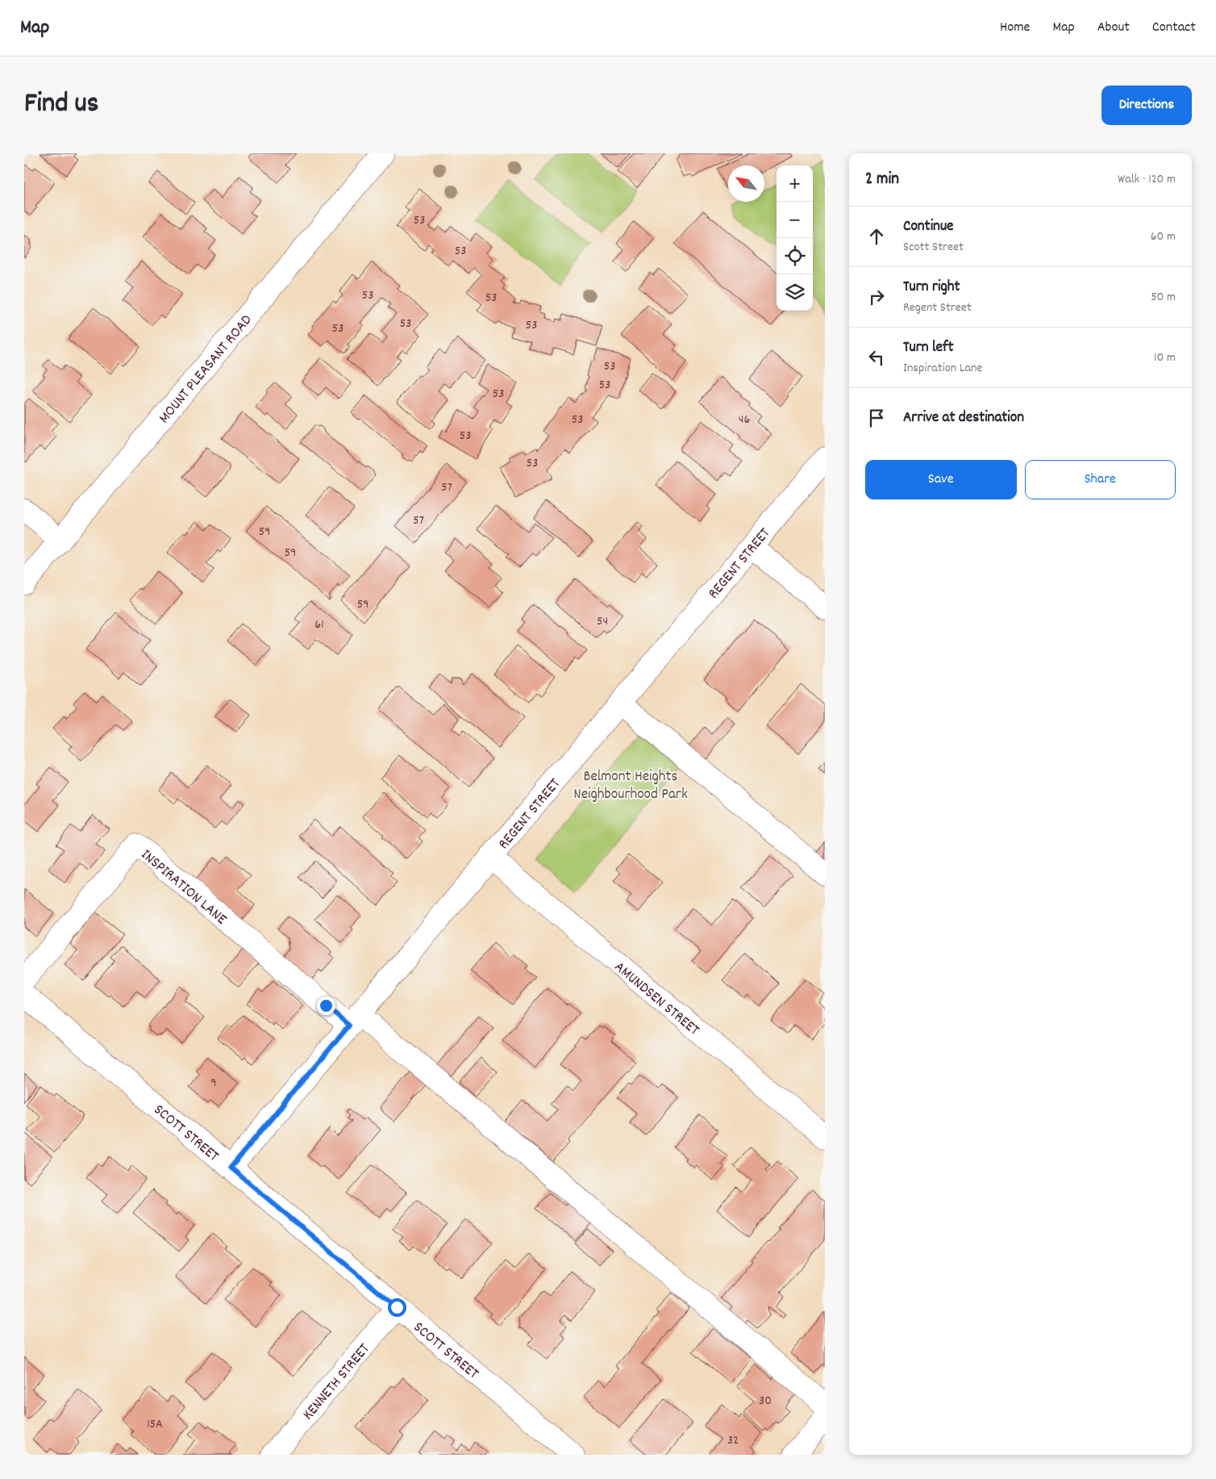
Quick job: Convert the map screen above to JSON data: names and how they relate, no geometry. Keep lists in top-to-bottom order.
{
  "streets": {
    "street": [
      "MOUNT PLEASANT ROAD",
      "REGENT STREET",
      "INSPIRATION LANE",
      "AMUNDSEN STREET",
      "SCOTT STREET",
      "KENNETH STREET"
    ]
  },
  "crossings": [
    ["REGENT STREET", "INSPIRATION LANE"],
    ["REGENT STREET", "AMUNDSEN STREET"],
    ["REGENT STREET", "SCOTT STREET"],
    ["SCOTT STREET", "KENNETH STREET"]
  ],
  "parks": ["Belmont Heights Neighbourhood Park"],
  "house_numbers": [
    "53",
    "53",
    "53",
    "53",
    "53",
    "53",
    "53",
    "53",
    "53",
    "53",
    "53",
    "46",
    "53",
    "53",
    "57",
    "57",
    "59",
    "59",
    "59",
    "54",
    "61",
    "9",
    "30",
    "15A",
    "32"
  ],
  "north": "top left",
  "page": {
    "header": "Map",
    "nav": [
      "Home",
      "Map",
      "About",
      "Contact"
    ],
    "title": "Find us",
    "buttons": [
      "Directions",
      ["Save", "Share"]
    ],
    "heading": ["2 min", "Walk · 120 m"],
    "map_buttons": ["+", "−"],
    "list": [
      ["Continue", "Scott Street", "60 m"],
      ["Turn right", "Regent Street", "50 m"],
      ["Turn left", "Inspiration Lane", "10 m"],
      "Arrive at destination"
    ]
  }
}
